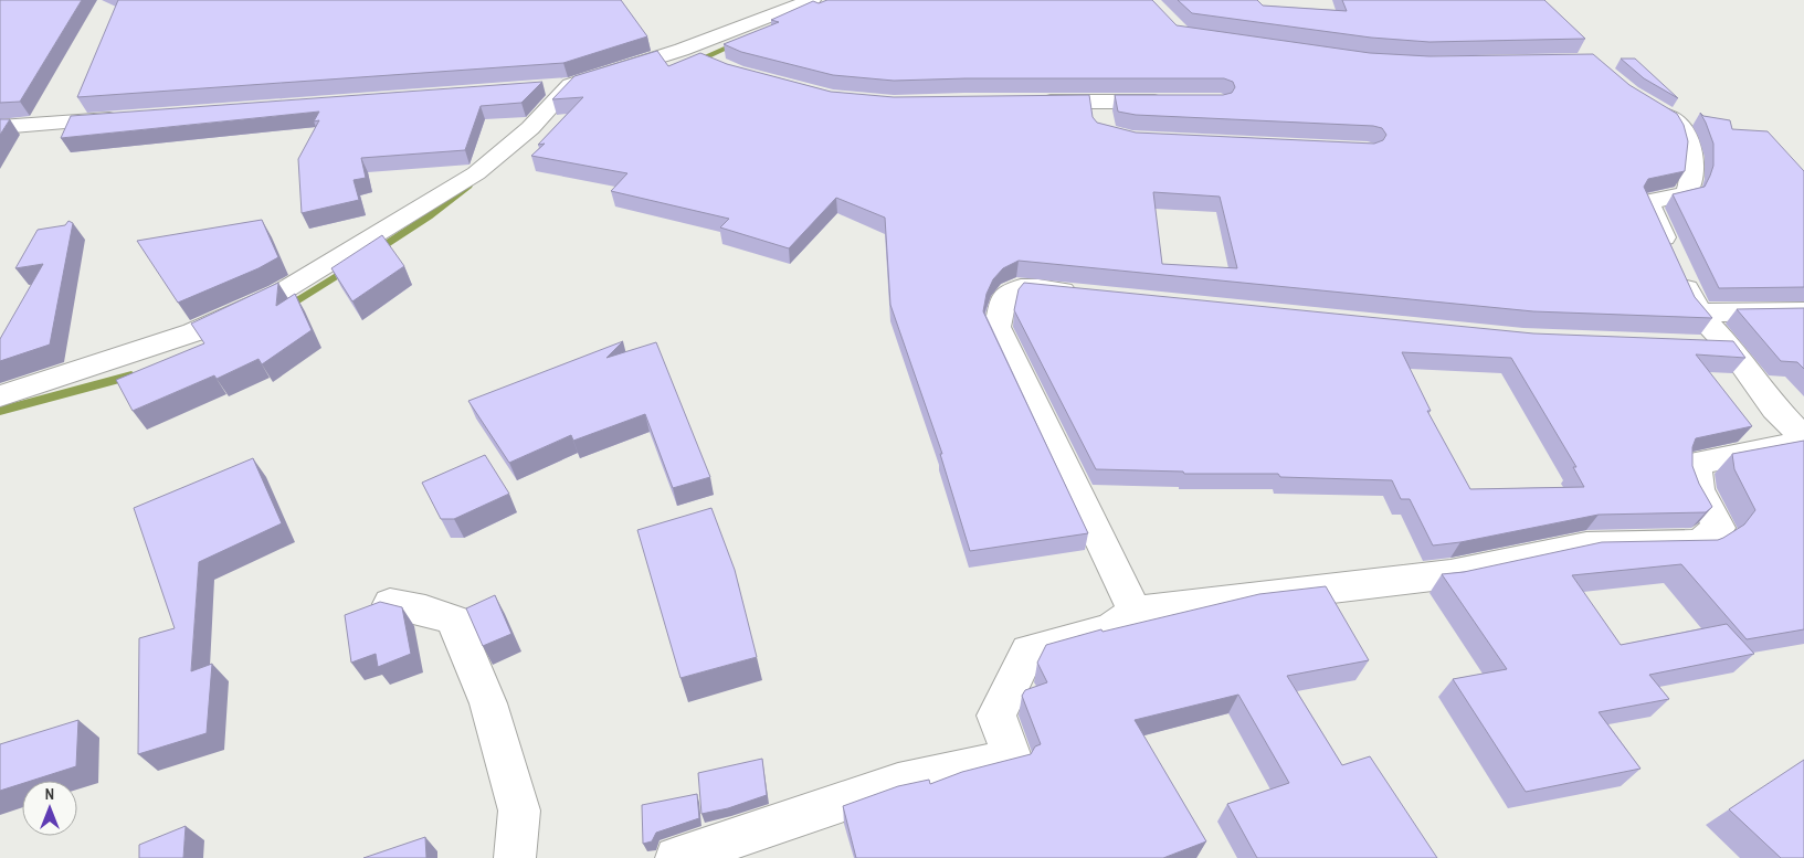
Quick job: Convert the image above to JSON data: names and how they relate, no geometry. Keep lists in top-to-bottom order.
{
  "north": "top"
}
